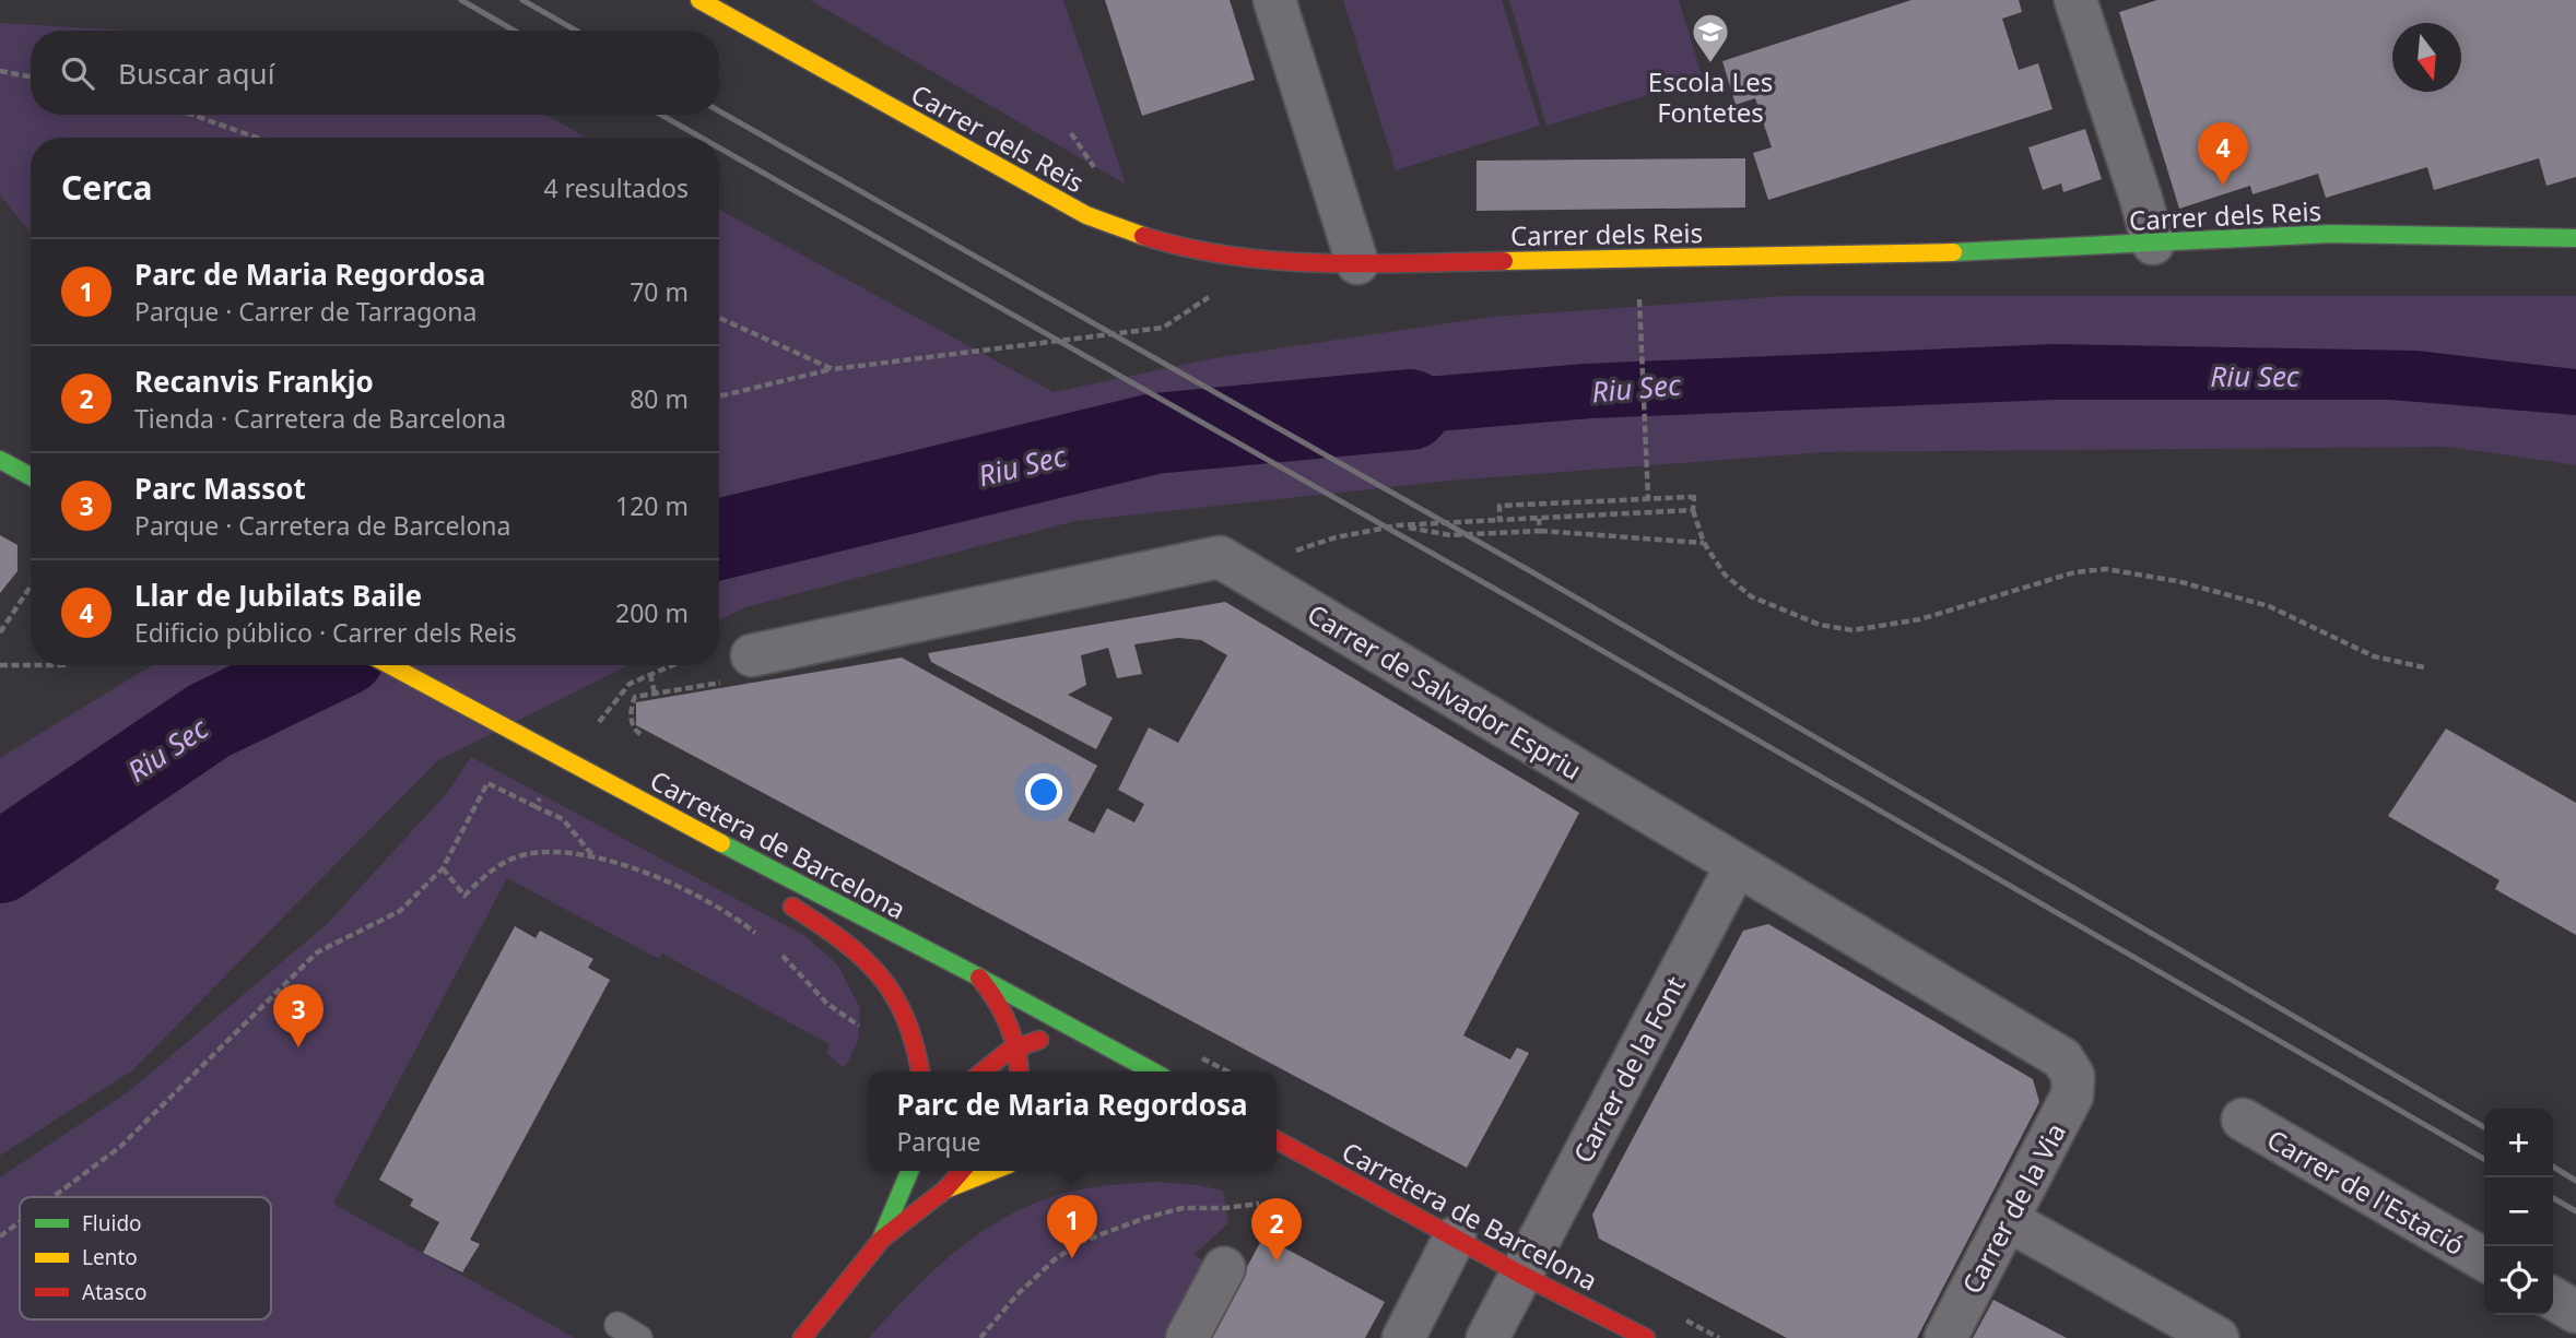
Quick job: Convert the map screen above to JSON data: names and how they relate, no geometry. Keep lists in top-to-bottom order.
{
  "streets": {
    "main road": ["Carrer dels Reis", "Carretera de Barcelona"],
    "street": [
      "Carrer de Salvador Espriu",
      "Carrer de la Font",
      "Carrer de l'Estació",
      "Carrer de la Via"
    ]
  },
  "crossings": [
    ["Carrer de Salvador Espriu", "Carrer de la Font"],
    ["Carrer de Salvador Espriu", "Carrer de la Via"],
    ["Carretera de Barcelona", "Carrer de la Font"]
  ],
  "water": ["Riu Sec"],
  "places": {
    "school or university": ["Escola Les Fontetes"]
  },
  "legend": ["Fluido", "Lento", "Atasco"],
  "north": "bottom",
  "page": {
    "search": "Buscar aquí",
    "pins": [
      "4",
      "3",
      "1",
      "2"
    ],
    "heading": ["Cerca", "4 resultados"],
    "list": [
      {
        "mark": "1",
        "name": "Parc de Maria Regordosa",
        "note": "Parque · Carrer de Tarragona",
        "value": "70 m"
      },
      {
        "mark": "2",
        "name": "Recanvis Frankjo",
        "note": "Tienda · Carretera de Barcelona",
        "value": "80 m"
      },
      {
        "mark": "3",
        "name": "Parc Massot",
        "note": "Parque · Carretera de Barcelona",
        "value": "120 m"
      },
      {
        "mark": "4",
        "name": "Llar de Jubilats Baile",
        "note": "Edificio público · Carrer dels Reis",
        "value": "200 m"
      }
    ],
    "popup": ["Parc de Maria Regordosa", "Parque"],
    "map_buttons": ["+", "−"]
  }
}
